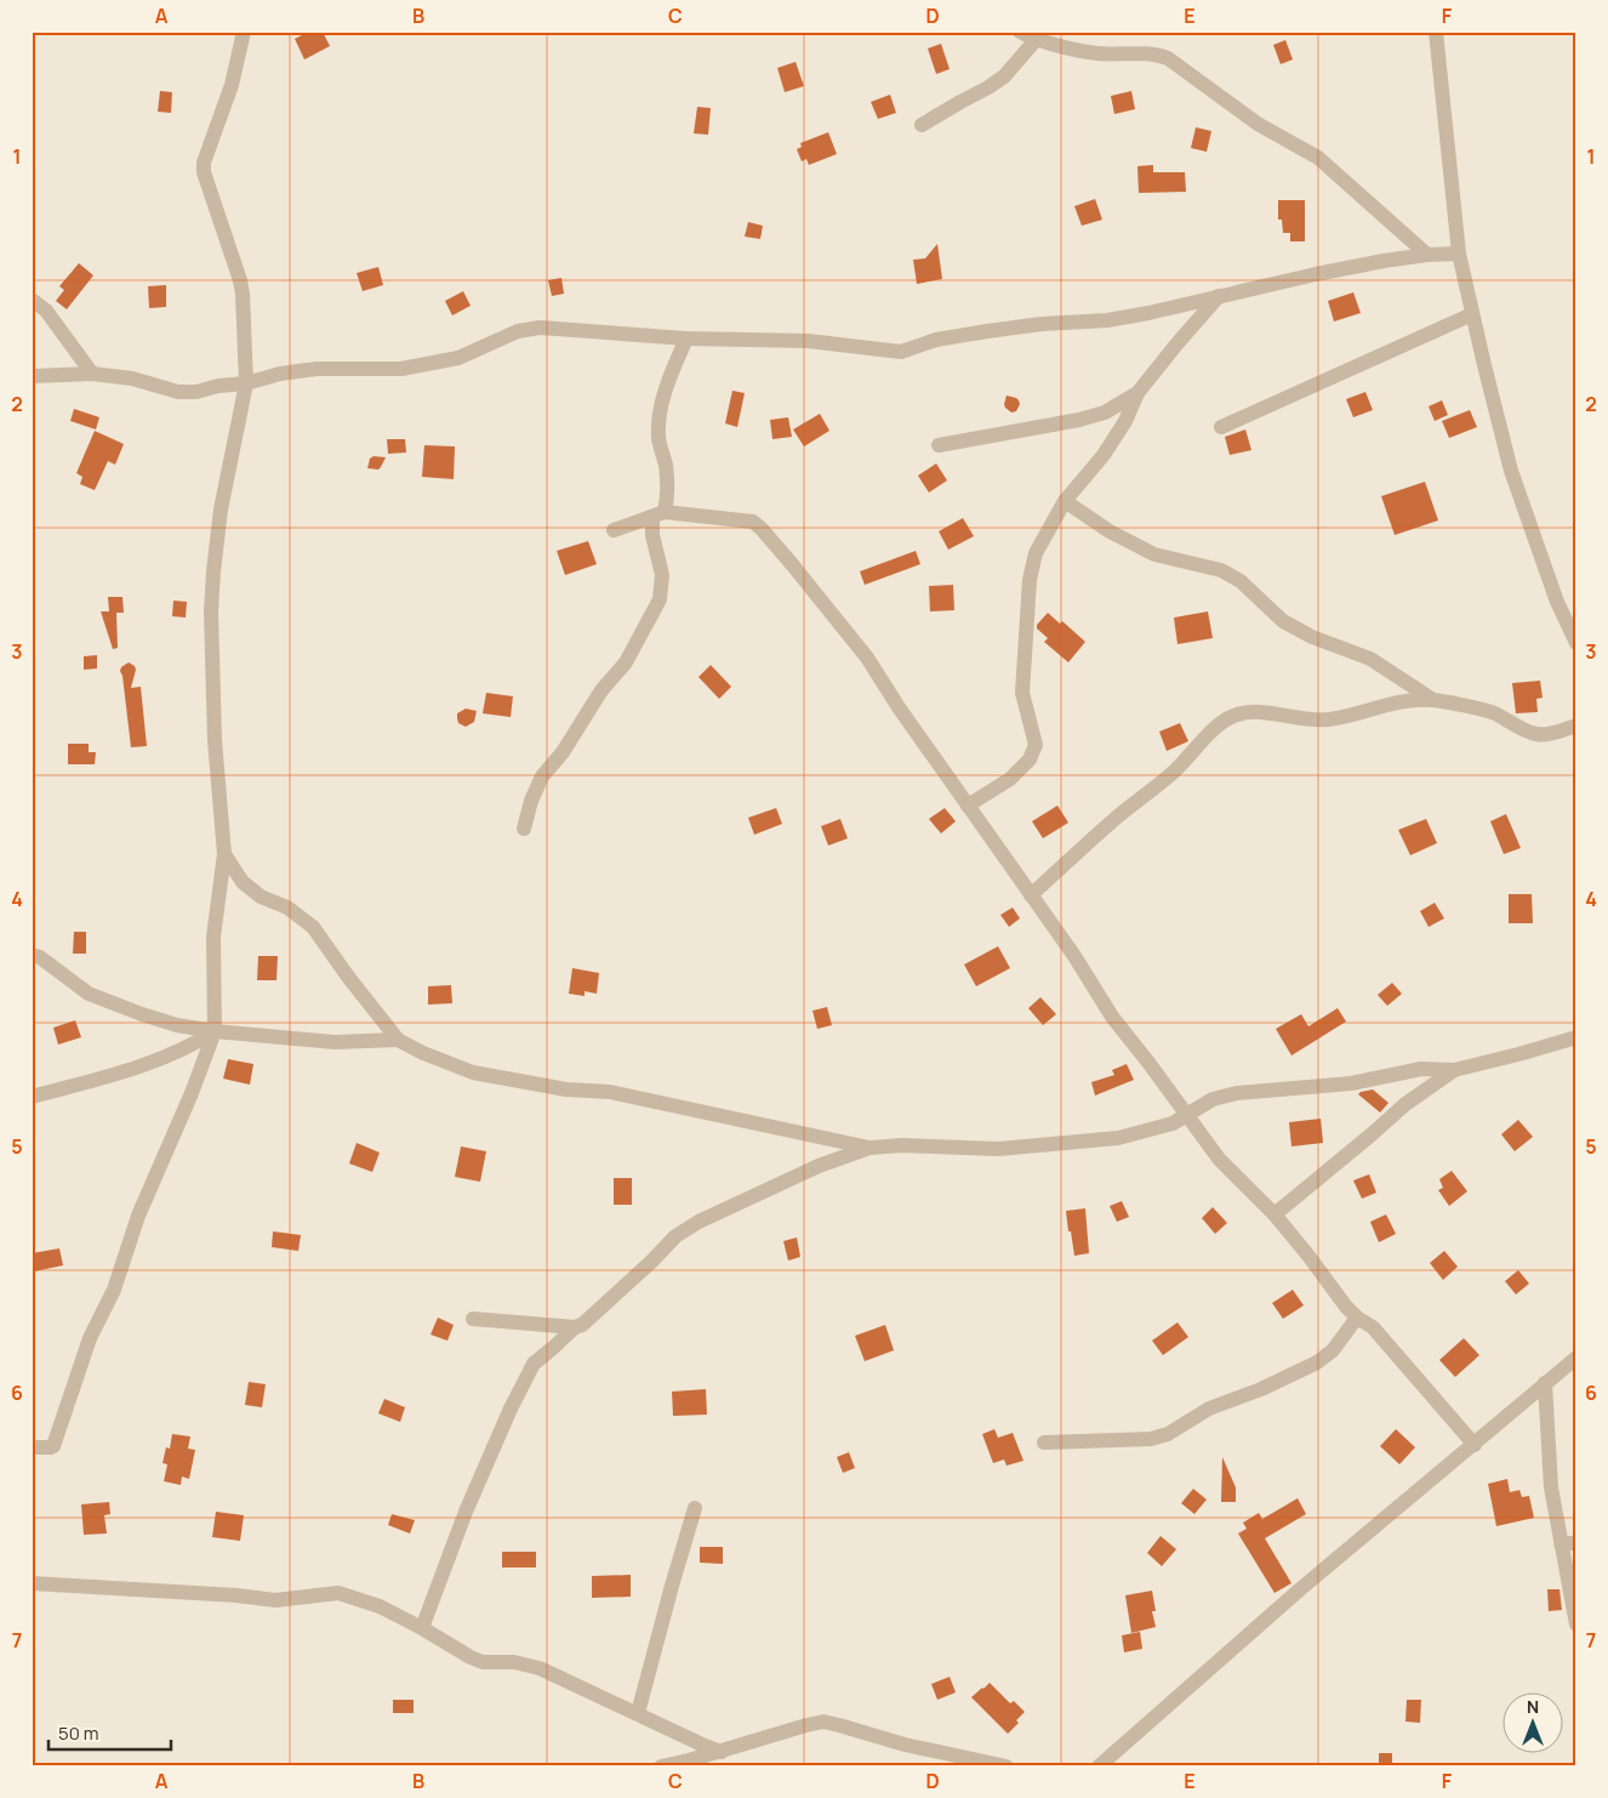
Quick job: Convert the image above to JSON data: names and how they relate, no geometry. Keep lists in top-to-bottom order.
{
  "scale_bar": "50 m",
  "north": "top",
  "grid": {
    "columns": [
      "A",
      "B",
      "C",
      "D",
      "E",
      "F"
    ],
    "rows": [
      "1",
      "2",
      "3",
      "4",
      "5",
      "6",
      "7"
    ]
  }
}
